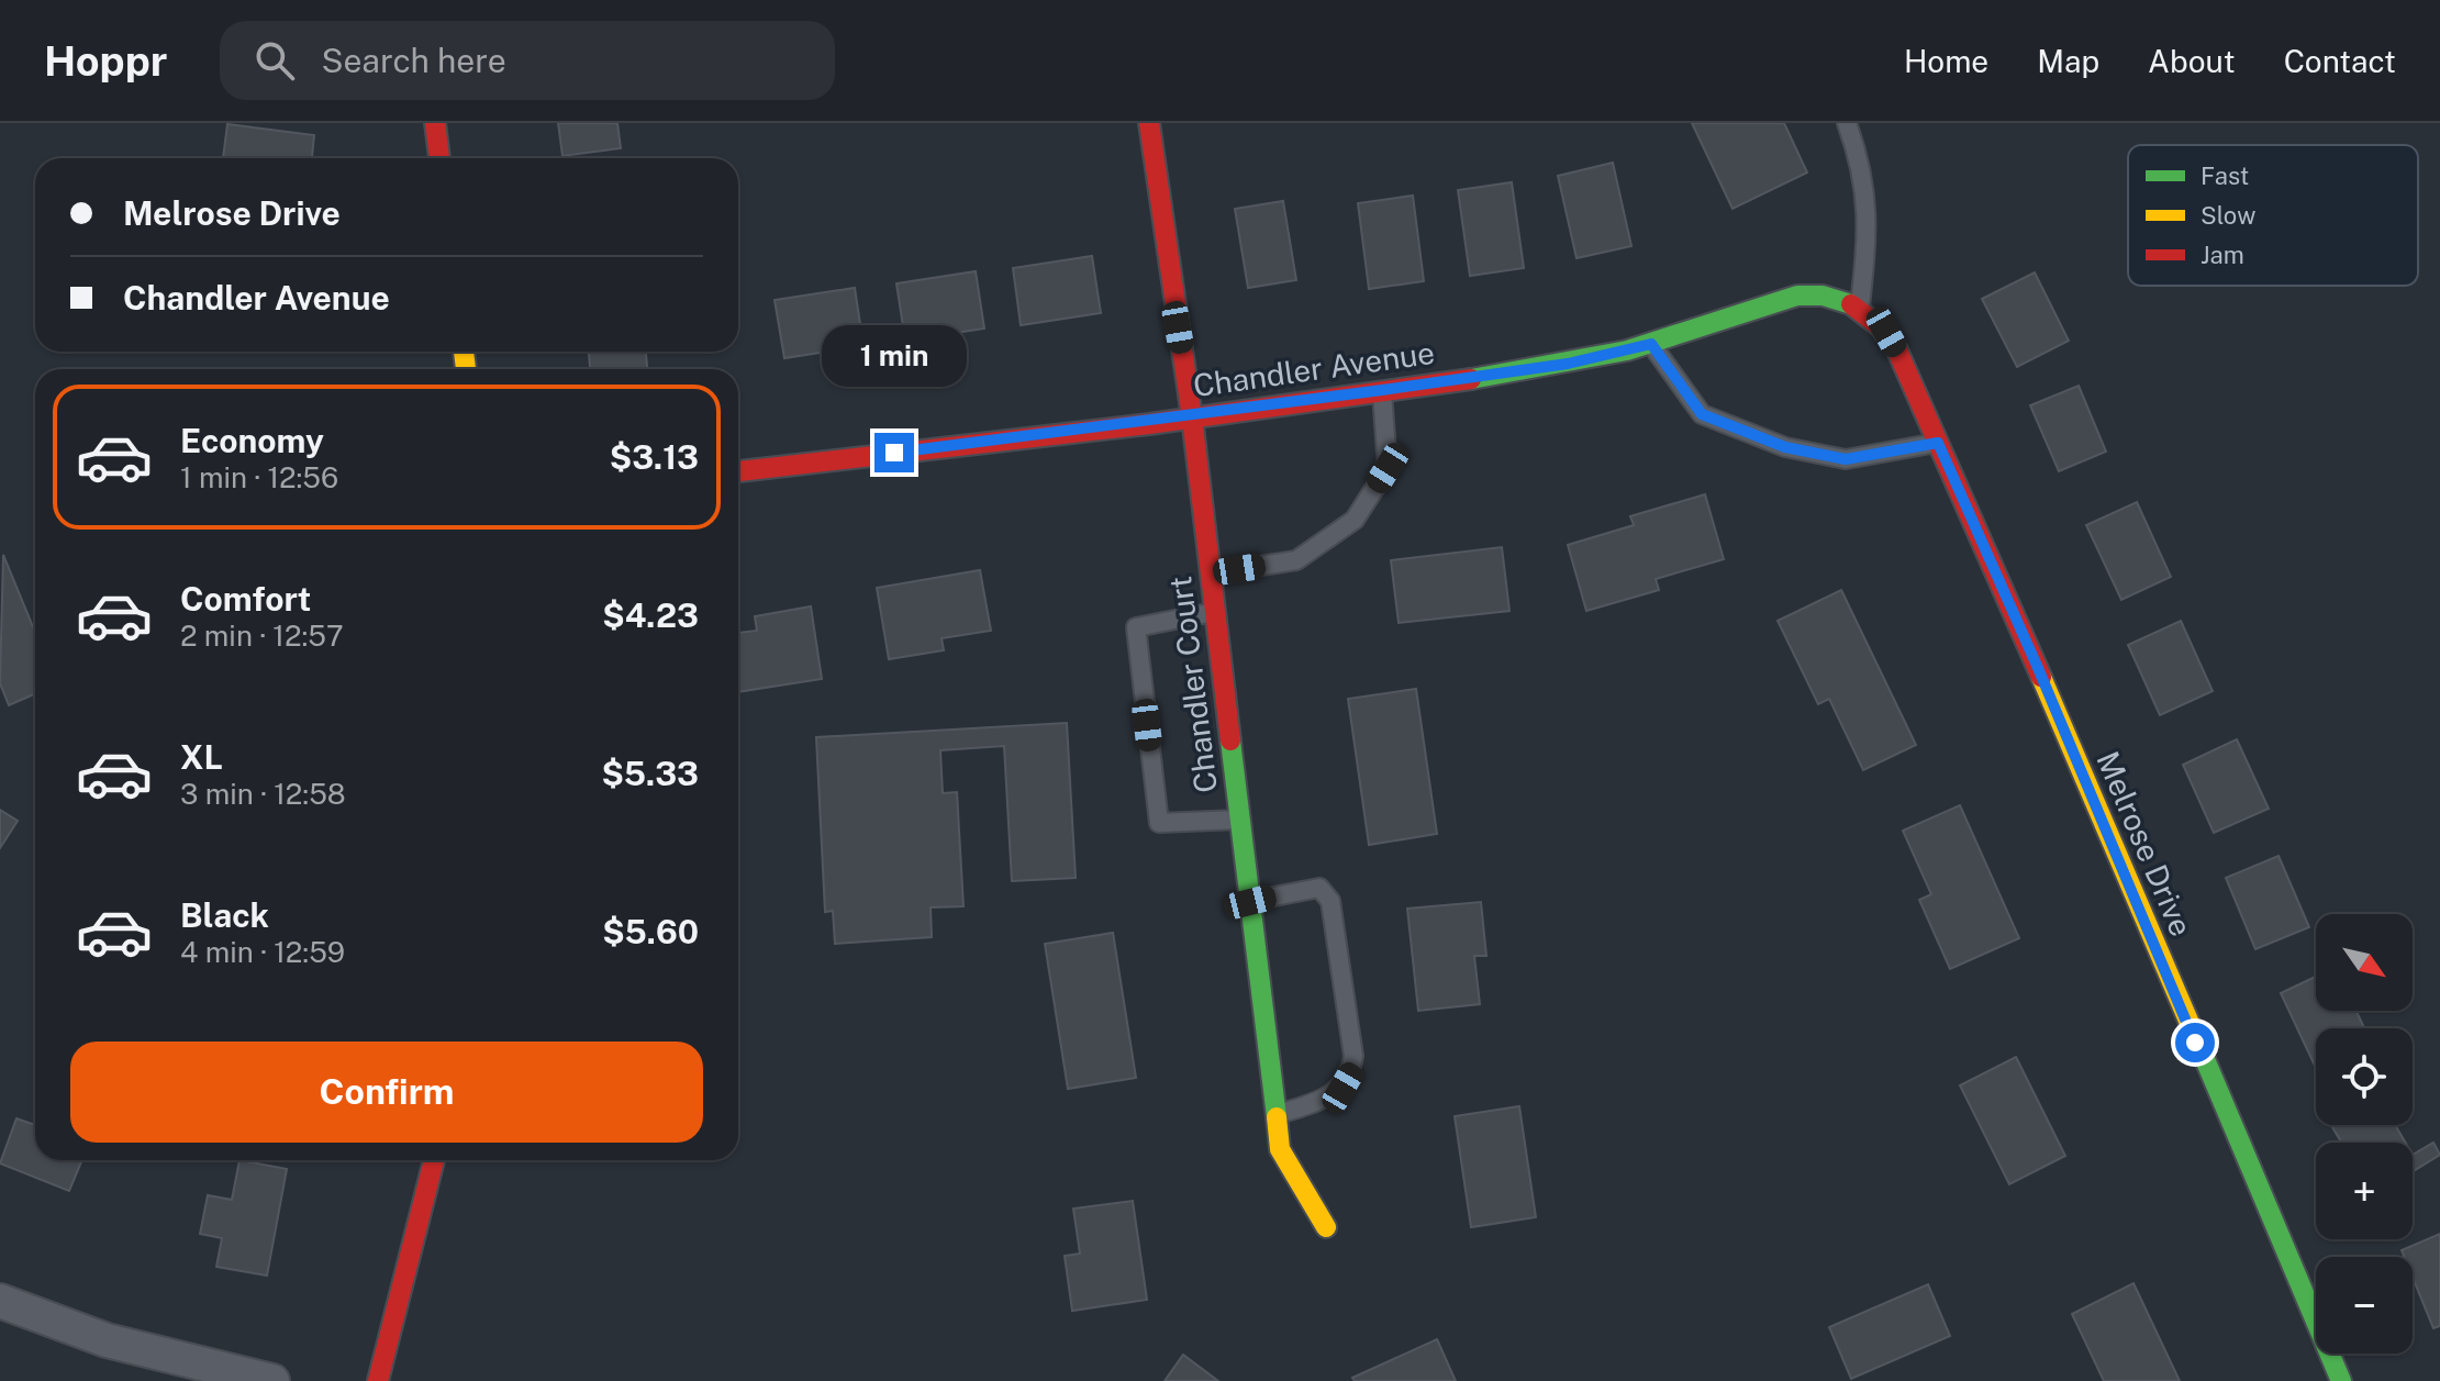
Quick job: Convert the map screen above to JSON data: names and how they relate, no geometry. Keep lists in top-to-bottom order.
{
  "streets": {
    "street": ["Chandler Avenue", "Chandler Court", "Melrose Drive"]
  },
  "crossings": [
    ["Chandler Avenue", "Chandler Court"],
    ["Chandler Avenue", "Melrose Drive"]
  ],
  "legend": ["Fast", "Slow", "Jam"],
  "north": "bottom right",
  "page": {
    "header": "Hoppr",
    "search": "Search here",
    "nav": [
      "Home",
      "Map",
      "About",
      "Contact"
    ],
    "banner": ["Melrose Drive", "Chandler Avenue"],
    "bubble": "1 min",
    "list": [
      {
        "name": "Economy",
        "note": "1 min · 12:56",
        "value": "$3.13"
      },
      {
        "name": "Comfort",
        "note": "2 min · 12:57",
        "value": "$4.23"
      },
      {
        "name": "XL",
        "note": "3 min · 12:58",
        "value": "$5.33"
      },
      {
        "name": "Black",
        "note": "4 min · 12:59",
        "value": "$5.60"
      }
    ],
    "map_buttons": ["+", "−"],
    "buttons": "Confirm"
  }
}
